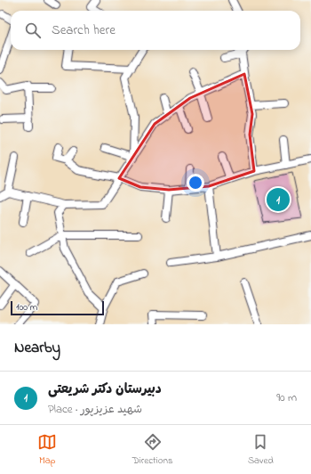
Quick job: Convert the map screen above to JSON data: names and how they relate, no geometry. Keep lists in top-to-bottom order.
{
  "scale_bar": "100 m",
  "page": {
    "search": "Search here",
    "pins": "1",
    "scale": "100 m",
    "heading": "Nearby",
    "list": [
      {
        "mark": "1",
        "name": "دبیرستان دکتر شریعتی",
        "note": "Place · شهید عزیزپور",
        "value": "90 m"
      }
    ],
    "nav": ["Map", "Directions", "Saved"]
  }
}
